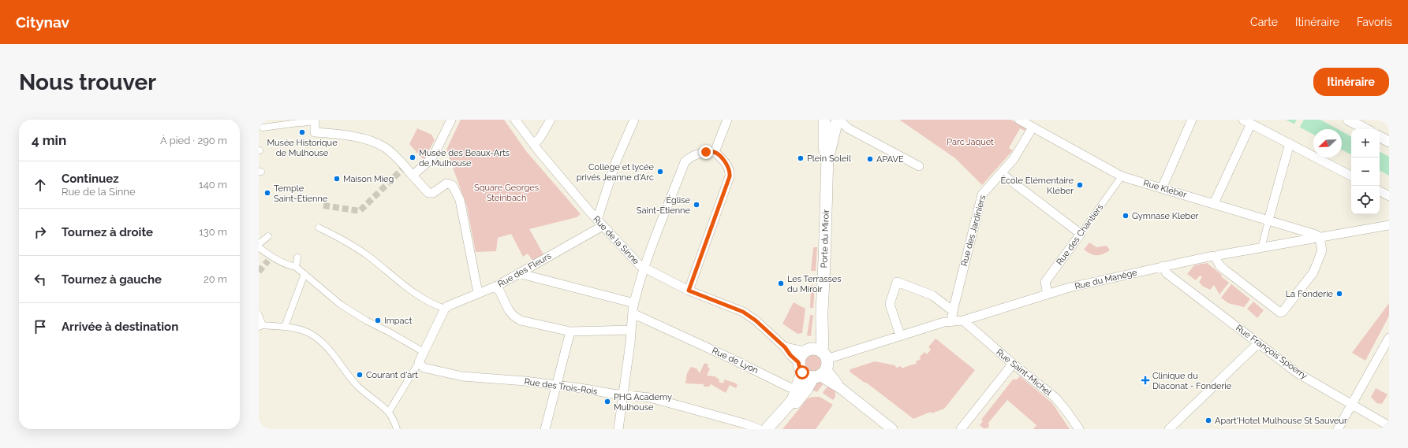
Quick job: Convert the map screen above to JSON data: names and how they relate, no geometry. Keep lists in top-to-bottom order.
{
  "streets": {
    "main road": ["Porte du Miroir"],
    "street": [
      "Rue Kléber",
      "Rue des Jardiniers",
      "Rue des Chantiers",
      "Rue de la Sinne",
      "Rue des Fleurs",
      "Rue du Manège",
      "Rue François Spoerry",
      "Rue de Lyon",
      "Rue Saint-Michel",
      "Rue des Trois-Rois"
    ]
  },
  "crossings": [
    ["Rue Kléber", "Rue des Jardiniers"],
    ["Rue Kléber", "Rue des Chantiers"],
    ["Rue Kléber", "Rue du Manège"],
    ["Rue des Jardiniers", "Rue du Manège"],
    ["Rue des Chantiers", "Rue du Manège"],
    ["Porte du Miroir", "Rue de la Sinne"],
    ["Porte du Miroir", "Rue du Manège"],
    ["Rue de la Sinne", "Rue des Fleurs"],
    ["Rue de la Sinne", "Rue du Manège"],
    ["Rue du Manège", "Rue François Spoerry"],
    ["Rue du Manège", "Rue Saint-Michel"]
  ],
  "parks": ["Parc Jaquet", "Square Georges Steinbach"],
  "places": {
    "other": [
      "Musée Historique de Mulhouse",
      "Musée des Beaux-Arts de Mulhouse",
      "Plein Soleil",
      "APAVE",
      "Collège et lycée privés Jeanne d'Arc",
      "Maison Mieg",
      "École Élémentaire Kléber",
      "Temple Saint-Étienne",
      "Église Saint-Étienne",
      "Gymnase Kleber",
      "Les Terrasses du Miroir",
      "La Fonderie",
      "Impact",
      "Courant d'art",
      "PHG Academy Mulhouse",
      "Apart'Hotel Mulhouse St Sauveur"
    ],
    "health": ["Clinique du Diaconat - Fonderie"]
  },
  "north": "bottom left",
  "page": {
    "header": "Citynav",
    "nav": ["Carte", "Itinéraire", "Favoris"],
    "buttons": "Itinéraire",
    "title": "Nous trouver",
    "heading": ["4 min", "À pied · 290 m"],
    "map_buttons": ["+", "−"],
    "list": [
      ["Continuez", "Rue de la Sinne", "140 m"],
      ["Tournez à droite", "130 m"],
      ["Tournez à gauche", "20 m"],
      "Arrivée à destination"
    ]
  }
}
